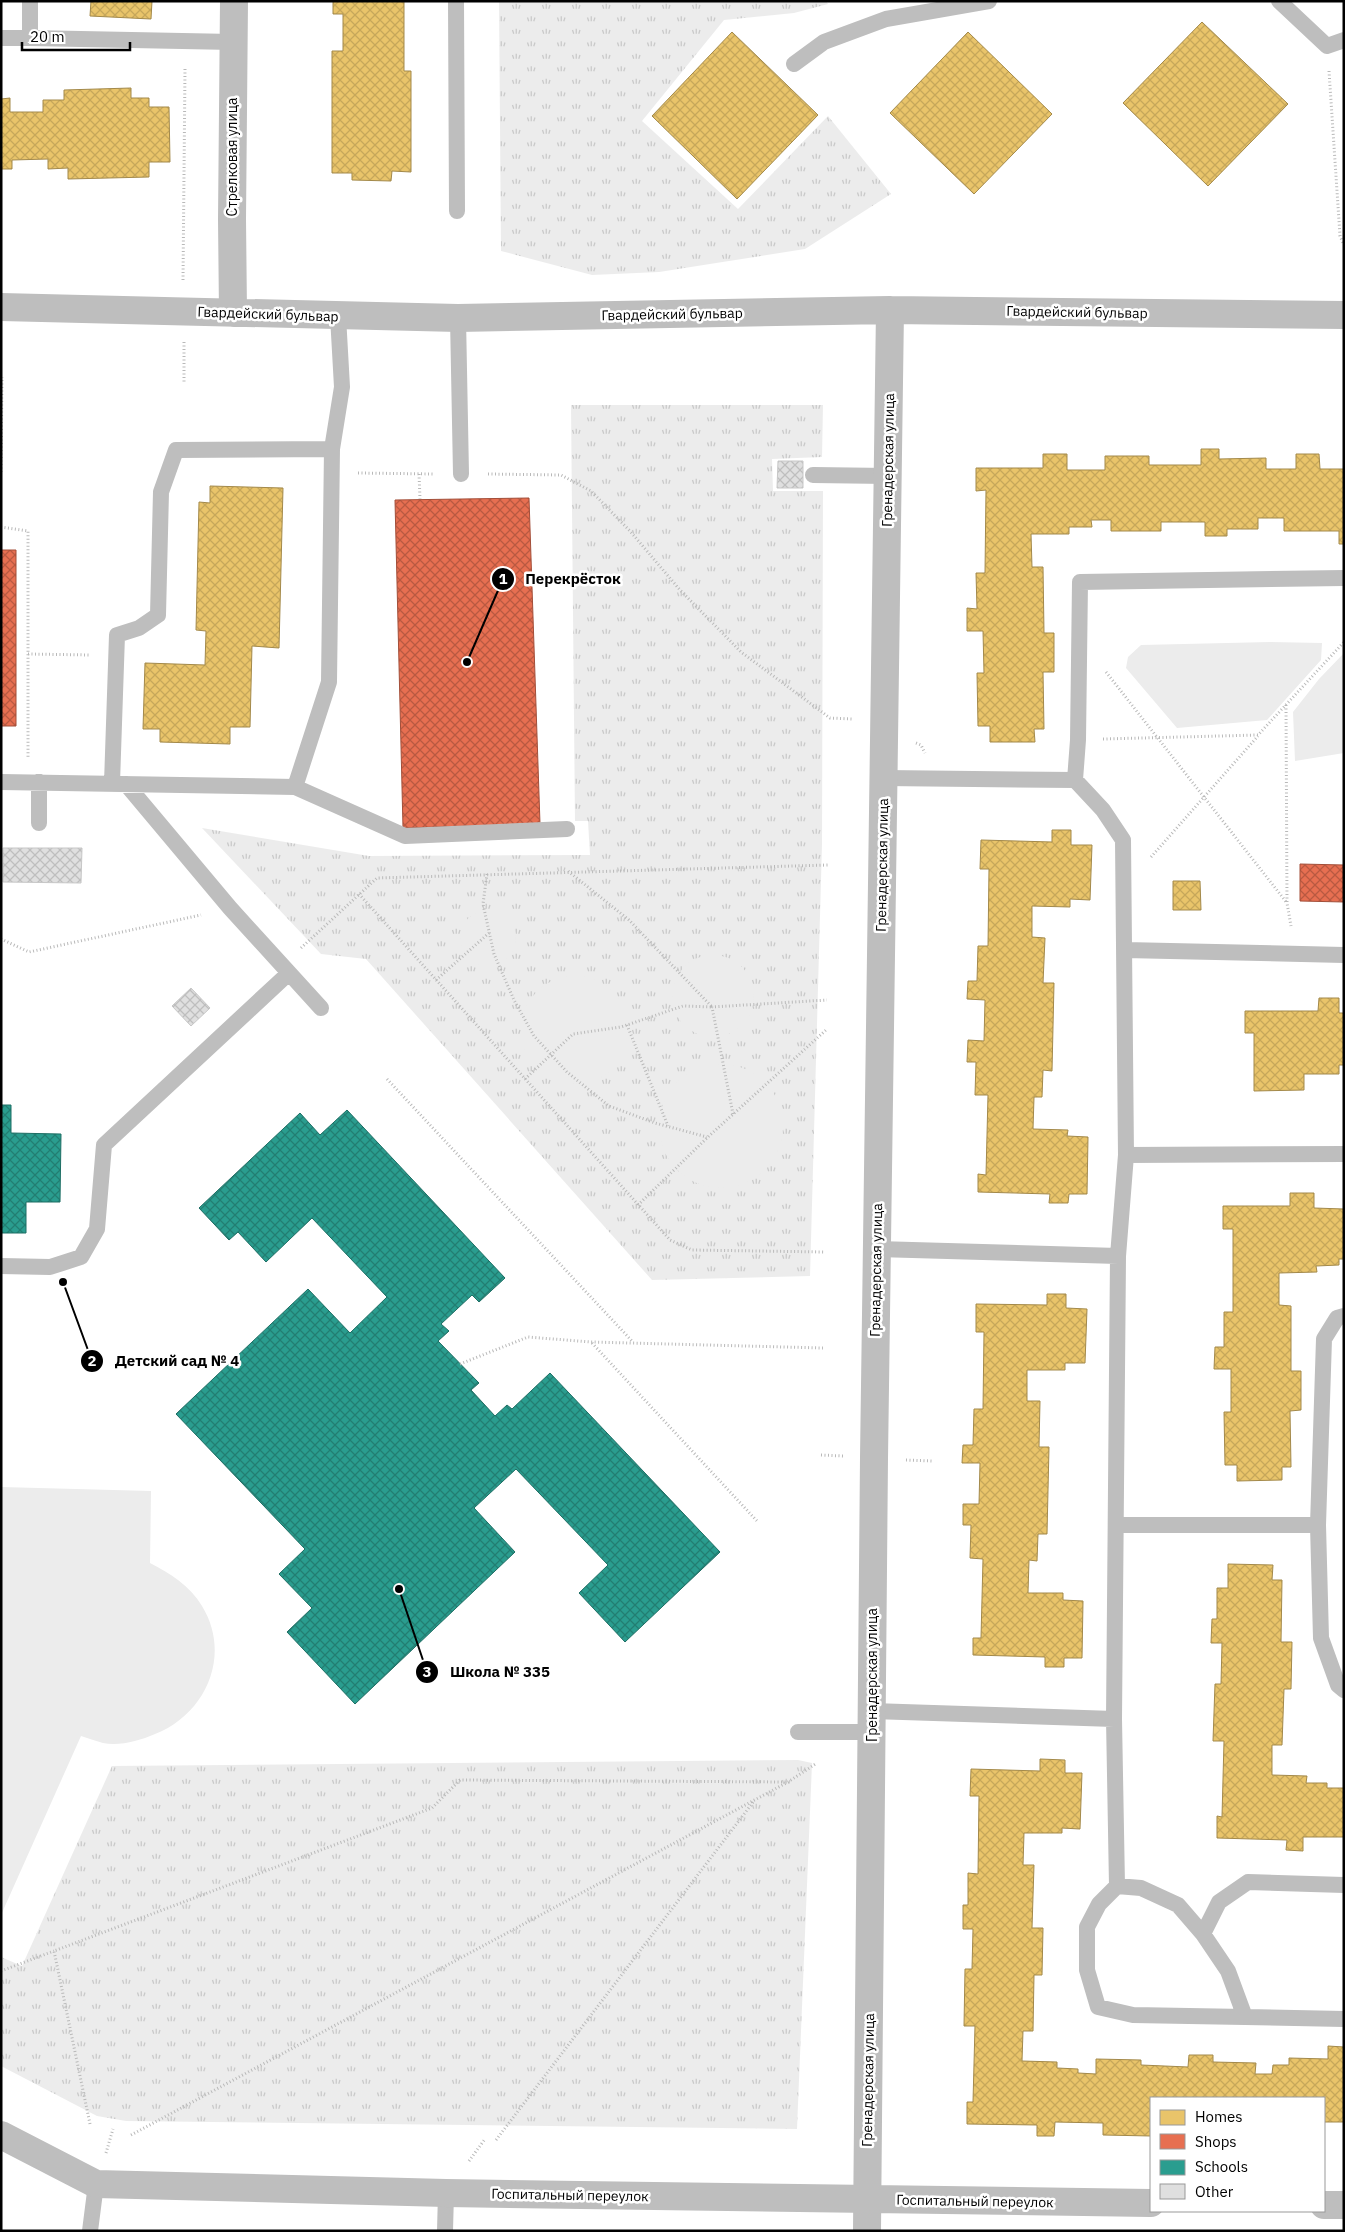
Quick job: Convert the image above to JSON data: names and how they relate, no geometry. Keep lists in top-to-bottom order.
{
  "streets": {
    "street": [
      "Стрелковая улица",
      "Гвардейский бульвар",
      "Гренадерская улица",
      "Госпитальный переулок"
    ]
  },
  "crossings": [
    ["Стрелковая улица", "Гвардейский бульвар"],
    ["Гвардейский бульвар", "Гренадерская улица"],
    ["Гренадерская улица", "Госпитальный переулок"]
  ],
  "places": ["Перекрёсток", "Детский сад № 4", "Школа № 335"],
  "legend": [
    "Homes",
    "Shops",
    "Schools",
    "Other"
  ],
  "scale_bar": "20 m"
}
